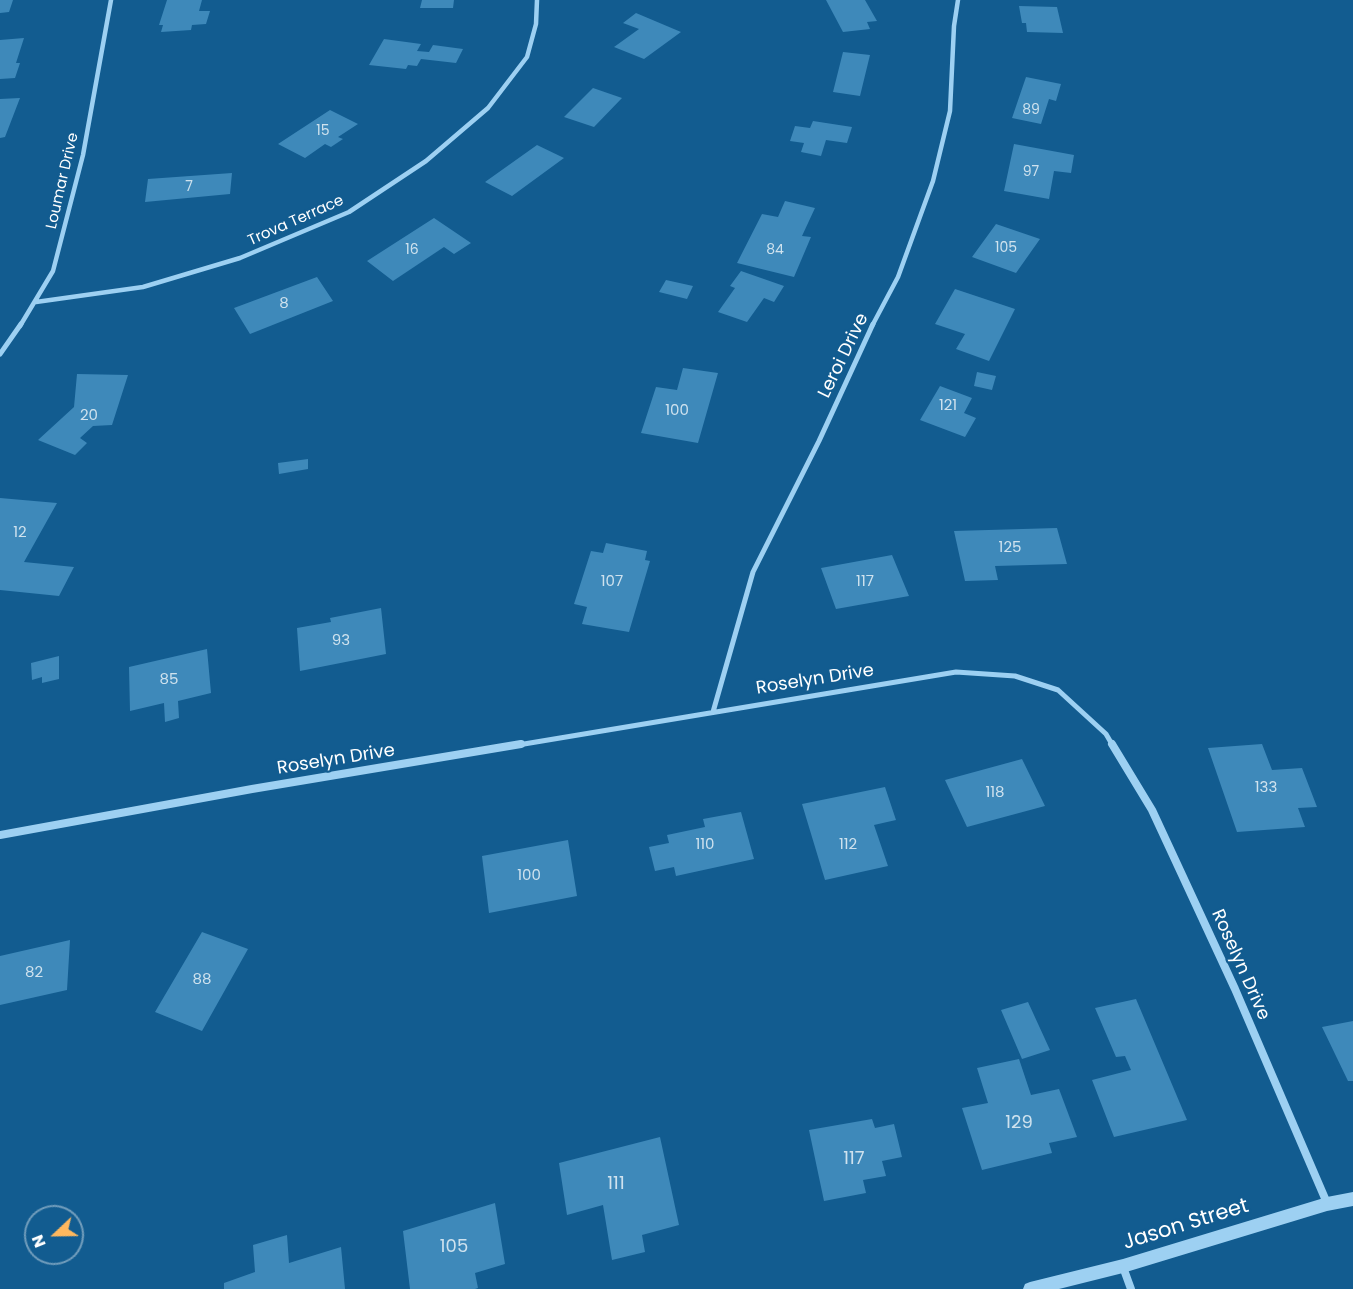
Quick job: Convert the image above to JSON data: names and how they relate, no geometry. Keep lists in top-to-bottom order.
{
  "streets": {
    "street": [
      "Loumar Drive",
      "Trova Terrace",
      "Leroi Drive",
      "Roselyn Drive",
      "Jason Street"
    ]
  },
  "crossings": [
    ["Loumar Drive", "Trova Terrace"],
    ["Leroi Drive", "Roselyn Drive"],
    ["Roselyn Drive", "Jason Street"]
  ],
  "house_numbers": [
    "89",
    "15",
    "97",
    "7",
    "105",
    "16",
    "84",
    "8",
    "121",
    "100",
    "20",
    "12",
    "125",
    "107",
    "117",
    "93",
    "85",
    "133",
    "118",
    "110",
    "112",
    "100",
    "82",
    "88",
    "129",
    "117",
    "111",
    "105"
  ],
  "north": "left"
}
